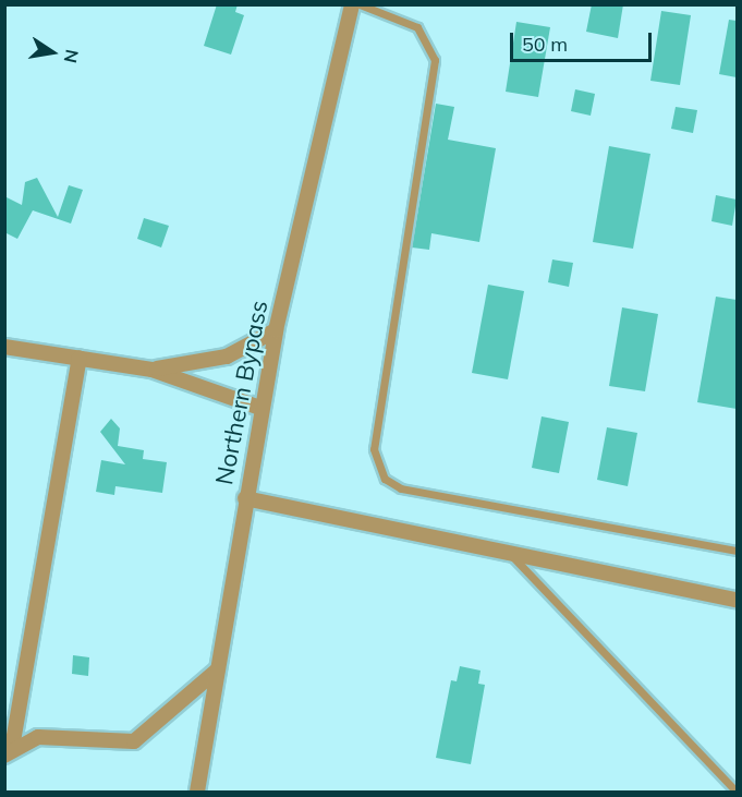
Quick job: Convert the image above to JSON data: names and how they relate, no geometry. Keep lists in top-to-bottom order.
{
  "streets": {
    "street": ["Northern Bypass"]
  },
  "scale_bar": "50 m",
  "north": "right"
}
